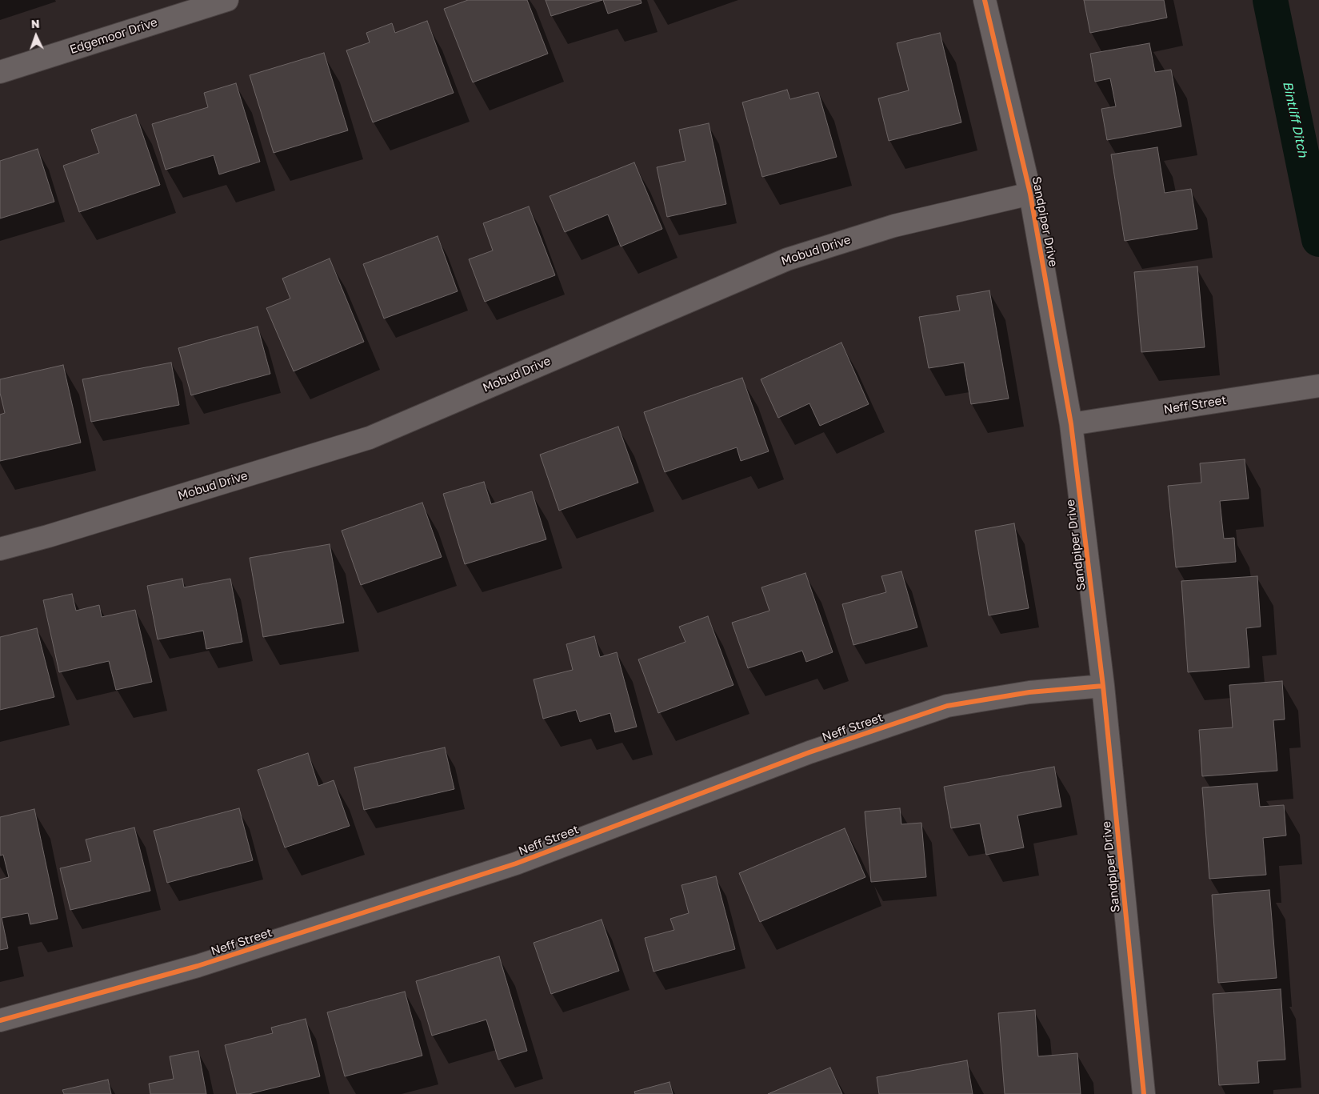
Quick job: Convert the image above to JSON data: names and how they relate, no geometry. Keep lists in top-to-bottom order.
{
  "streets": {
    "street": [
      "Edgemoor Drive",
      "Sandpiper Drive",
      "Mobud Drive",
      "Neff Street"
    ]
  },
  "crossings": [
    ["Sandpiper Drive", "Mobud Drive"],
    ["Sandpiper Drive", "Neff Street"]
  ],
  "water": ["Bintliff Ditch"],
  "north": "top"
}
